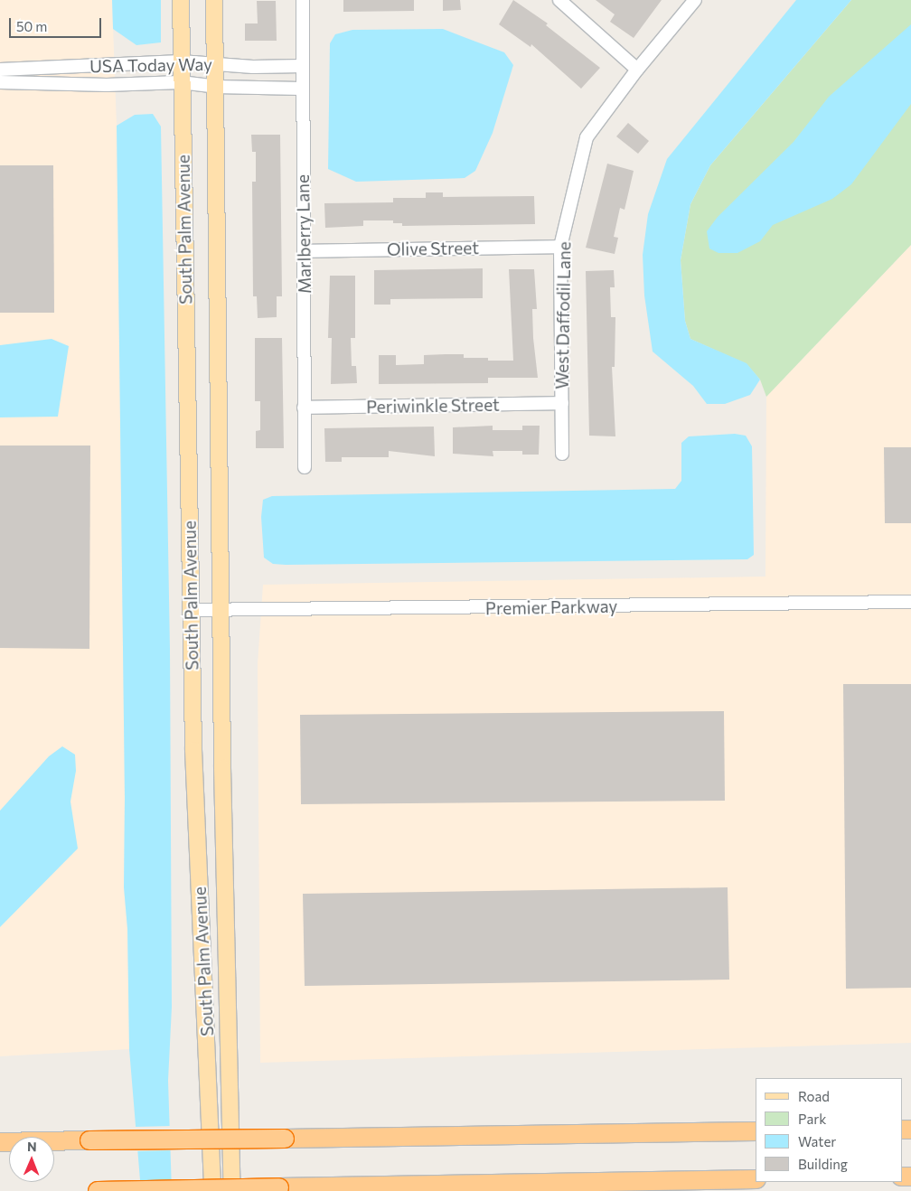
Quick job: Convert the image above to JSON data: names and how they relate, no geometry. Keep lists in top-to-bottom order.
{
  "streets": {
    "main road": ["South Palm Avenue"],
    "street": [
      "USA Today Way",
      "Marlberry Lane",
      "Olive Street",
      "West Daffodil Lane",
      "Periwinkle Street",
      "Premier Parkway"
    ]
  },
  "crossings": [
    ["USA Today Way", "South Palm Avenue"],
    ["USA Today Way", "Marlberry Lane"],
    ["South Palm Avenue", "Premier Parkway"],
    ["Marlberry Lane", "Olive Street"],
    ["Marlberry Lane", "Periwinkle Street"],
    ["Olive Street", "West Daffodil Lane"],
    ["West Daffodil Lane", "Periwinkle Street"]
  ],
  "legend": [
    "Road",
    "Park",
    "Water",
    "Building"
  ],
  "scale_bar": "50 m",
  "north": "top"
}
